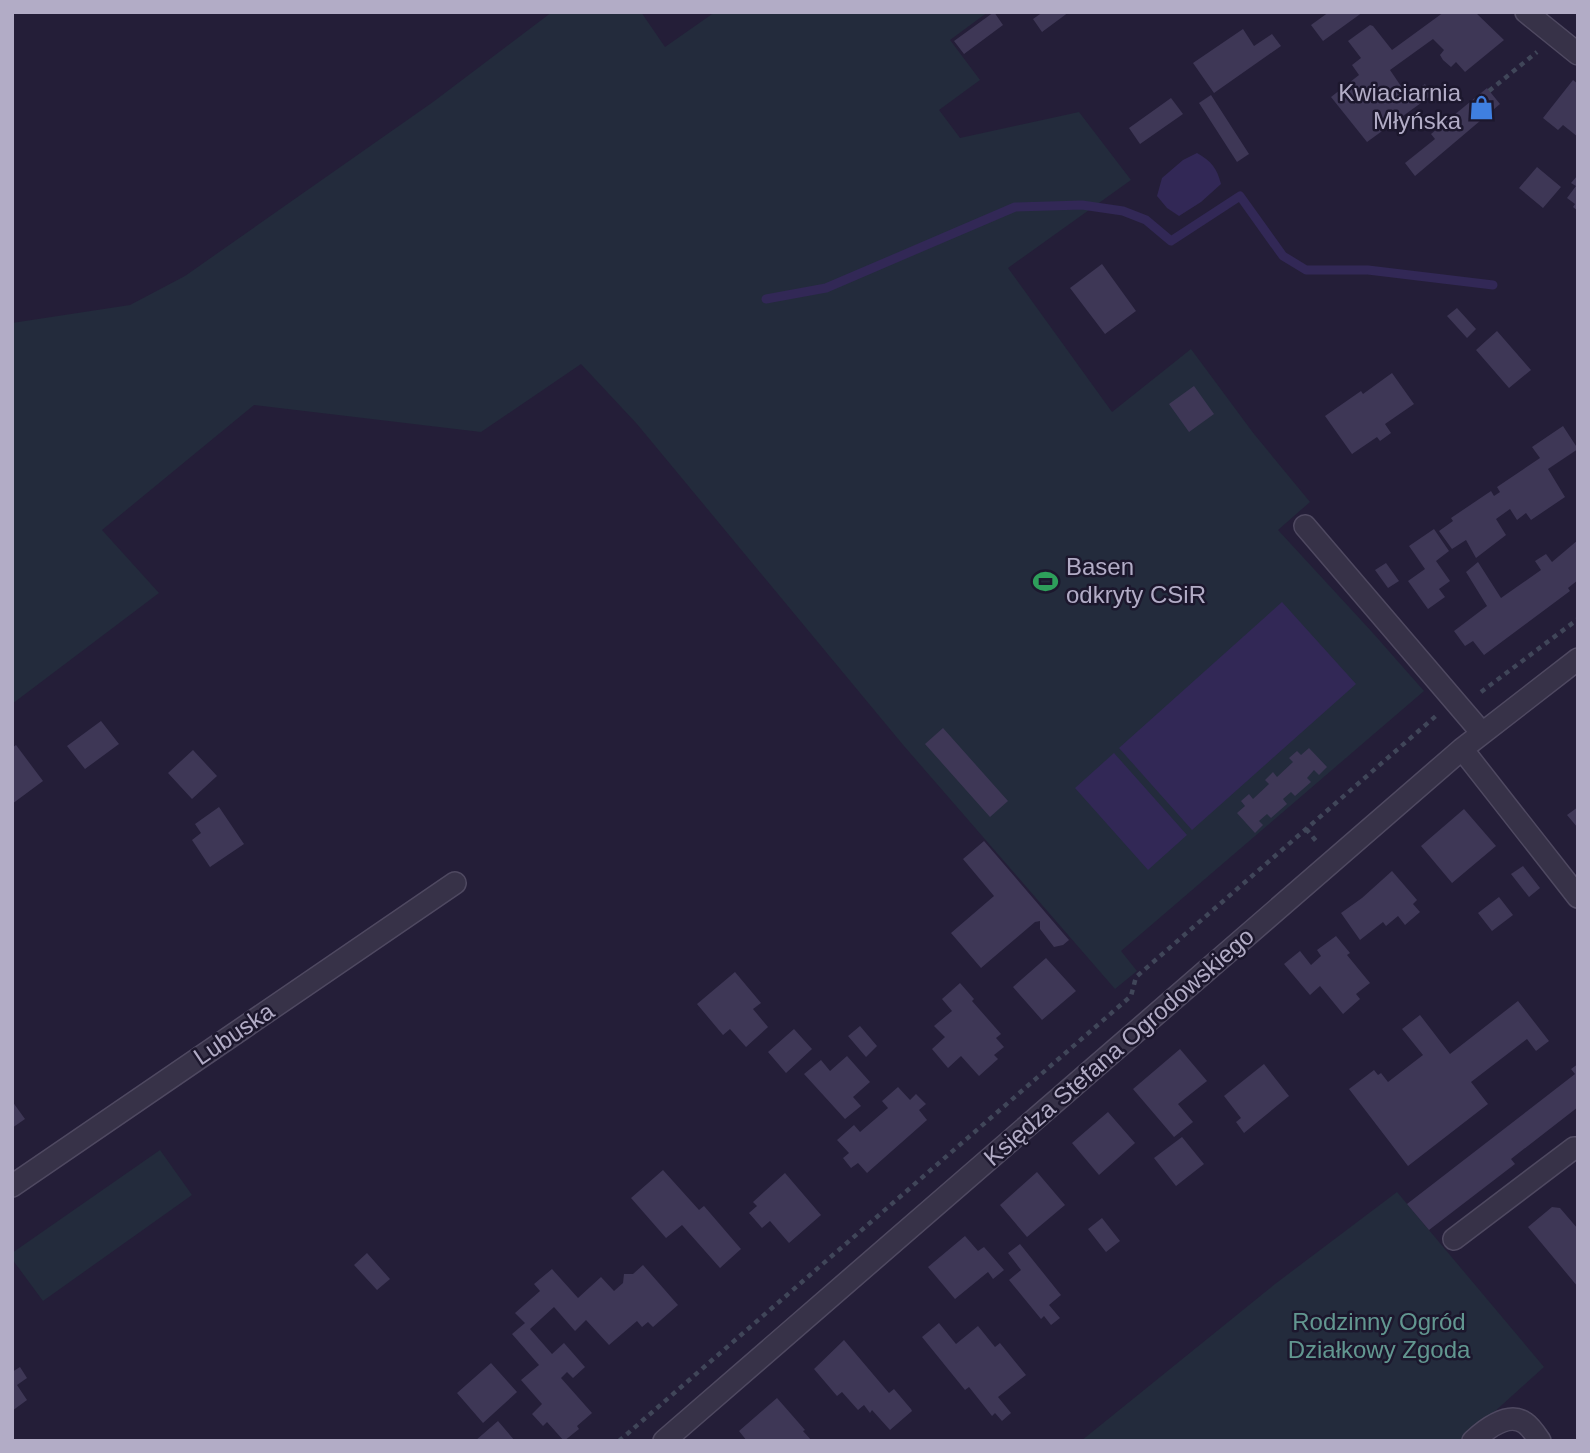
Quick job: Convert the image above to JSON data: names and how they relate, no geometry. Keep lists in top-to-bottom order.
{
  "streets": {
    "street": ["Lubuska", "Księdza Stefana Ogrodowskiego"]
  },
  "parks": ["Rodzinny Ogród Działkowy Zgoda"],
  "places": {
    "shop": ["Kwiaciarnia Młyńska"],
    "sports": ["Basen odkryty CSiR"]
  }
}
